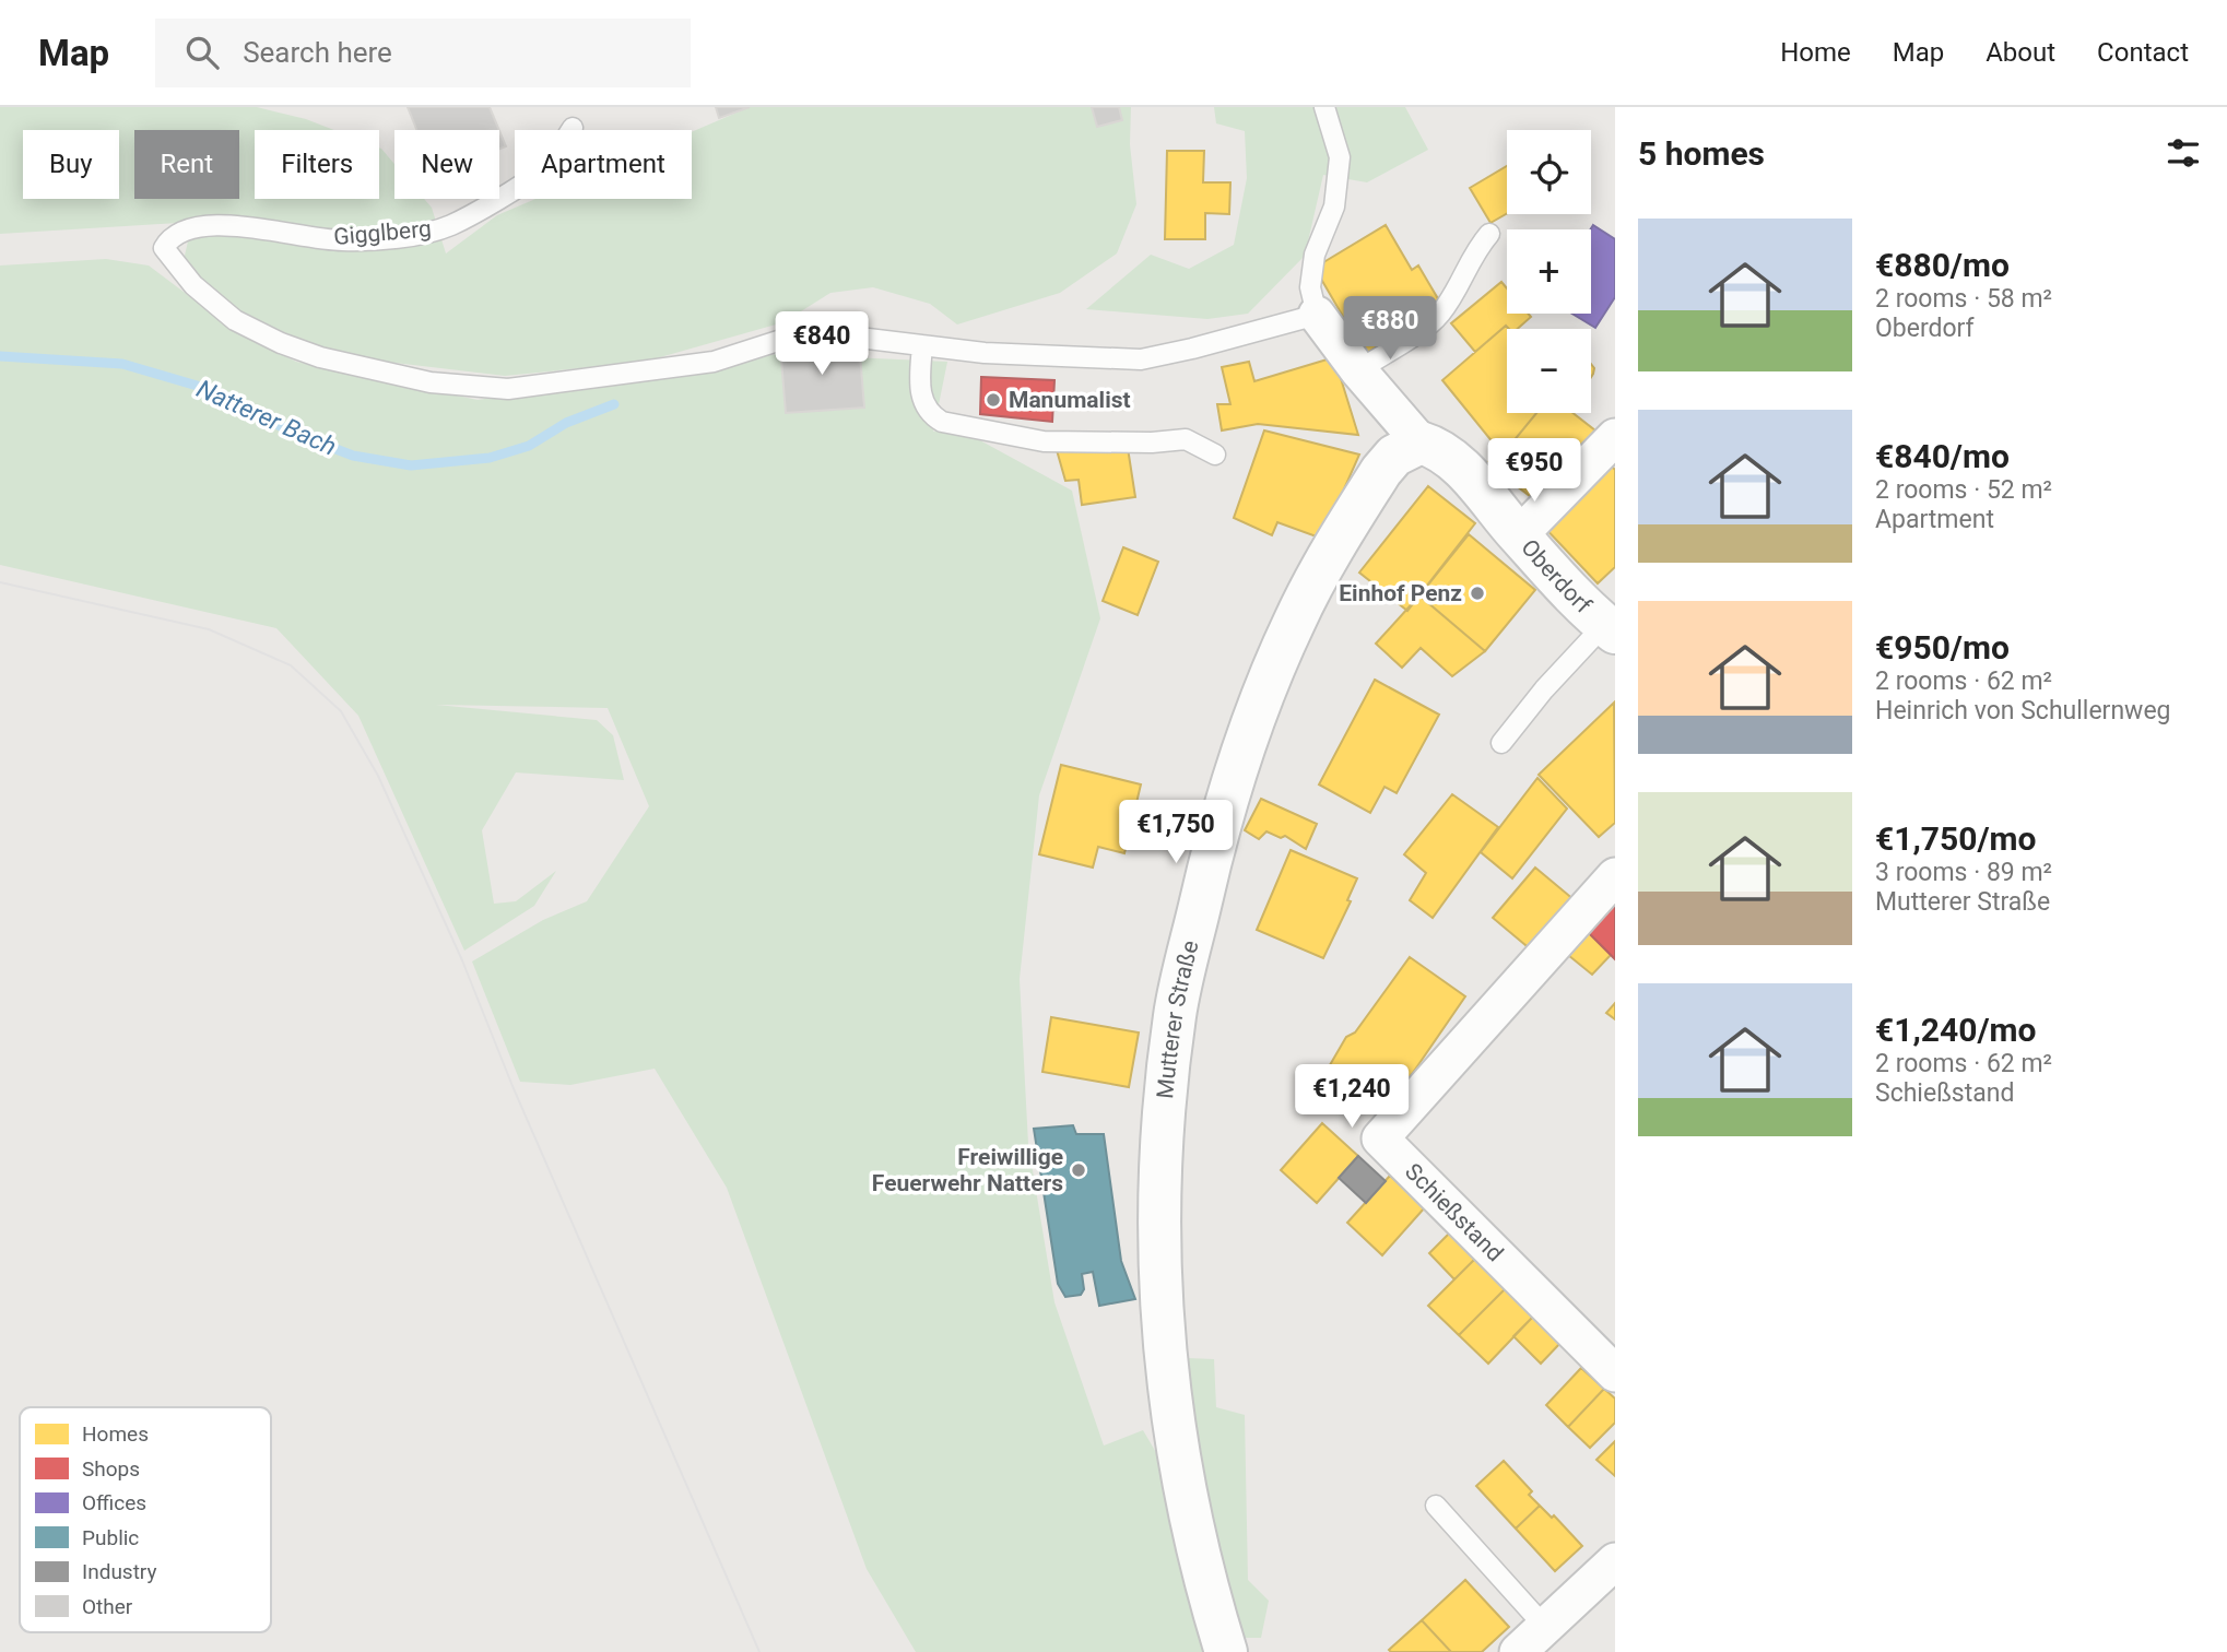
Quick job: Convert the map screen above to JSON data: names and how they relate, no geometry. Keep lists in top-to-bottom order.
{
  "streets": {
    "street": ["Oberdorf", "Mutterer Straße", "Schießstand"],
    "lane": ["Gigglberg"]
  },
  "crossings": [
    ["Oberdorf", "Mutterer Straße"]
  ],
  "water": ["Natterer Bach"],
  "places": ["Manumalist", "Einhof Penz", "Freiwillige Feuerwehr Natters"],
  "legend": [
    "Homes",
    "Shops",
    "Offices",
    "Public",
    "Industry",
    "Other"
  ],
  "page": {
    "header": "Map",
    "search": "Search here",
    "nav": [
      "Home",
      "Map",
      "About",
      "Contact"
    ],
    "heading": "5 homes",
    "map_buttons": ["+", "−"],
    "chip": [
      "Buy",
      "Rent",
      "Filters",
      "New",
      "Apartment"
    ],
    "list": [
      {
        "name": "€880/mo",
        "note": "2 rooms · 58 m² · Oberdorf"
      },
      {
        "name": "€840/mo",
        "note": "2 rooms · 52 m² · Apartment"
      },
      {
        "name": "€950/mo",
        "note": "2 rooms · 62 m² · Heinrich von Schullernweg"
      },
      {
        "name": "€1,750/mo",
        "note": "3 rooms · 89 m² · Mutterer Straße"
      },
      {
        "name": "€1,240/mo",
        "note": "2 rooms · 62 m² · Schießstand"
      }
    ],
    "price": [
      "€880",
      "€840",
      "€950",
      "€1,750",
      "€1,240"
    ]
  }
}
